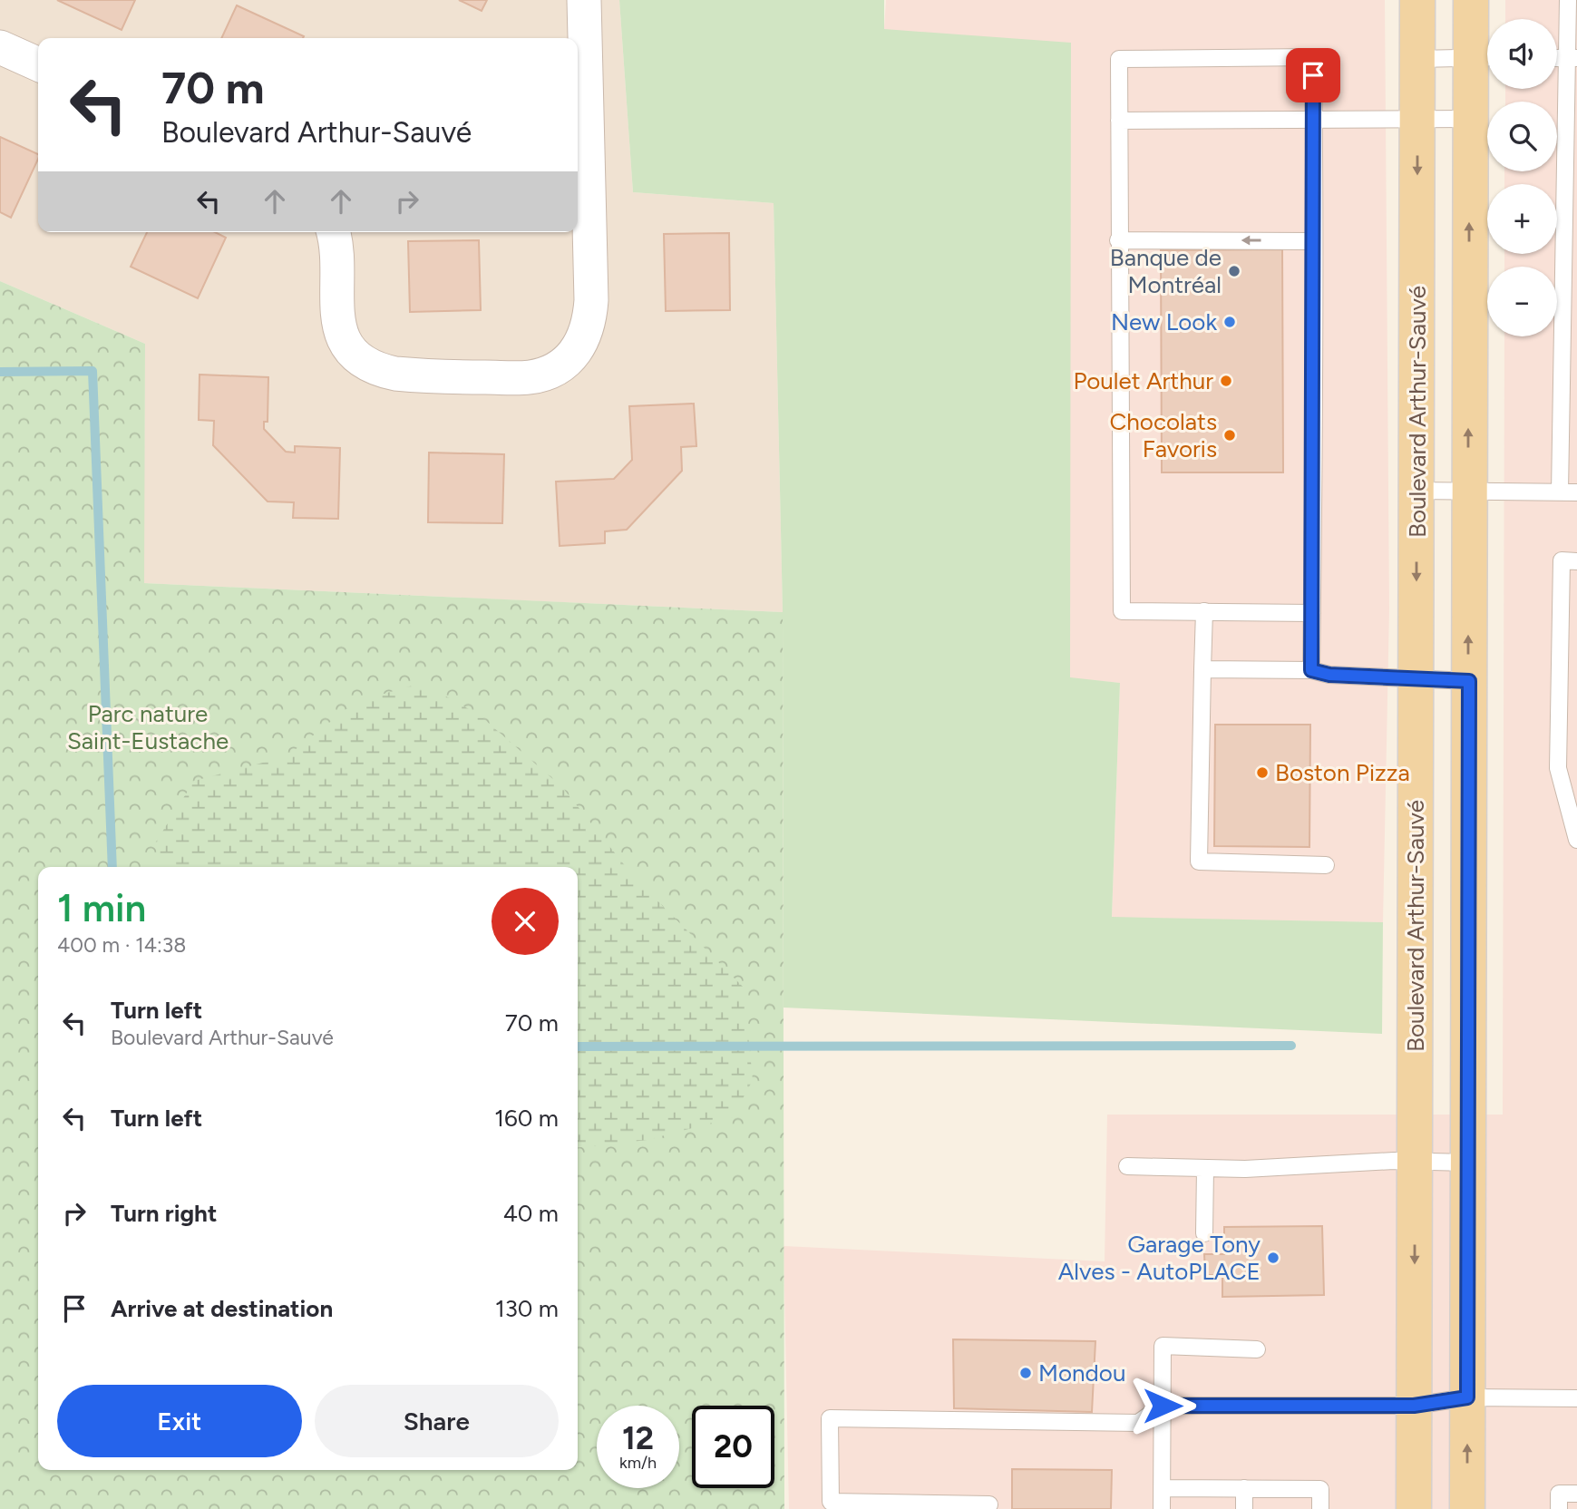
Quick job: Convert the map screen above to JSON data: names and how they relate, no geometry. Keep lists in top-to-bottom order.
{
  "streets": {
    "main road": ["Boulevard Arthur-Sauvé"]
  },
  "parks": ["Parc nature Saint-Eustache"],
  "places": [
    "Banque de Montréal",
    "New Look",
    "Poulet Arthur",
    "Chocolats Favoris",
    "Boston Pizza",
    "Garage Tony Alves - AutoPLACE",
    "Mondou"
  ],
  "page": {
    "map_buttons": ["+", "−"],
    "turn": ["70 m", "Boulevard Arthur-Sauvé"],
    "heading": ["1 min", "400 m · 14:38"],
    "list": [
      {
        "name": "Turn left",
        "note": "Boulevard Arthur-Sauvé",
        "value": "70 m"
      },
      {
        "name": "Turn left",
        "value": "160 m"
      },
      {
        "name": "Turn right",
        "value": "40 m"
      },
      {
        "name": "Arrive at destination",
        "value": "130 m"
      }
    ],
    "buttons": ["Exit", "Share"],
    "speed": "12 km/h",
    "limit": "20"
  }
}
